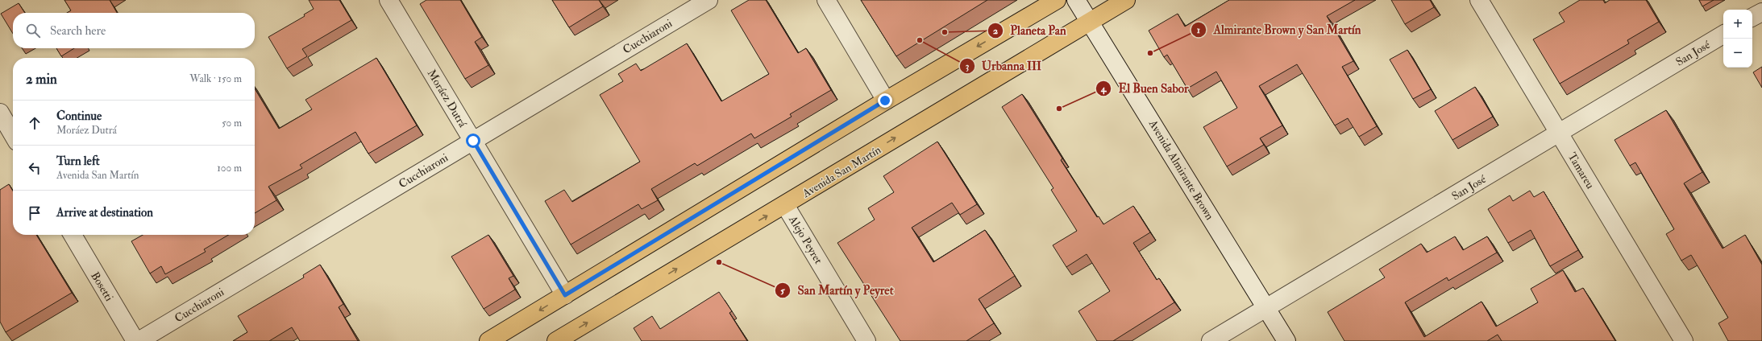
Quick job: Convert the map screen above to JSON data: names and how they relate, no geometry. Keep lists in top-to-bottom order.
{
  "streets": {
    "main road": ["Avenida San Martín"],
    "street": [
      "Cucchiaroni",
      "San José",
      "Moráez Dutrá",
      "Avenida Almirante Brown",
      "Tamareu",
      "Alejo Peyret",
      "Bosetti"
    ]
  },
  "crossings": [
    ["Cucchiaroni", "Moráez Dutrá"],
    ["San José", "Avenida Almirante Brown"],
    ["San José", "Tamareu"],
    ["Avenida Almirante Brown", "Avenida San Martín"],
    ["Avenida San Martín", "Alejo Peyret"]
  ],
  "places": [
    "Planeta Pan",
    "Urbanna III",
    "Almirante Brown y San Martín",
    "El Buen Sabor",
    "San Martín y Peyret"
  ],
  "page": {
    "map_buttons": ["+", "−"],
    "search": "Search here",
    "heading": ["2 min", "Walk · 150 m"],
    "list": [
      ["Continue", "Moráez Dutrá", "50 m"],
      ["Turn left", "Avenida San Martín", "100 m"],
      "Arrive at destination"
    ]
  }
}
